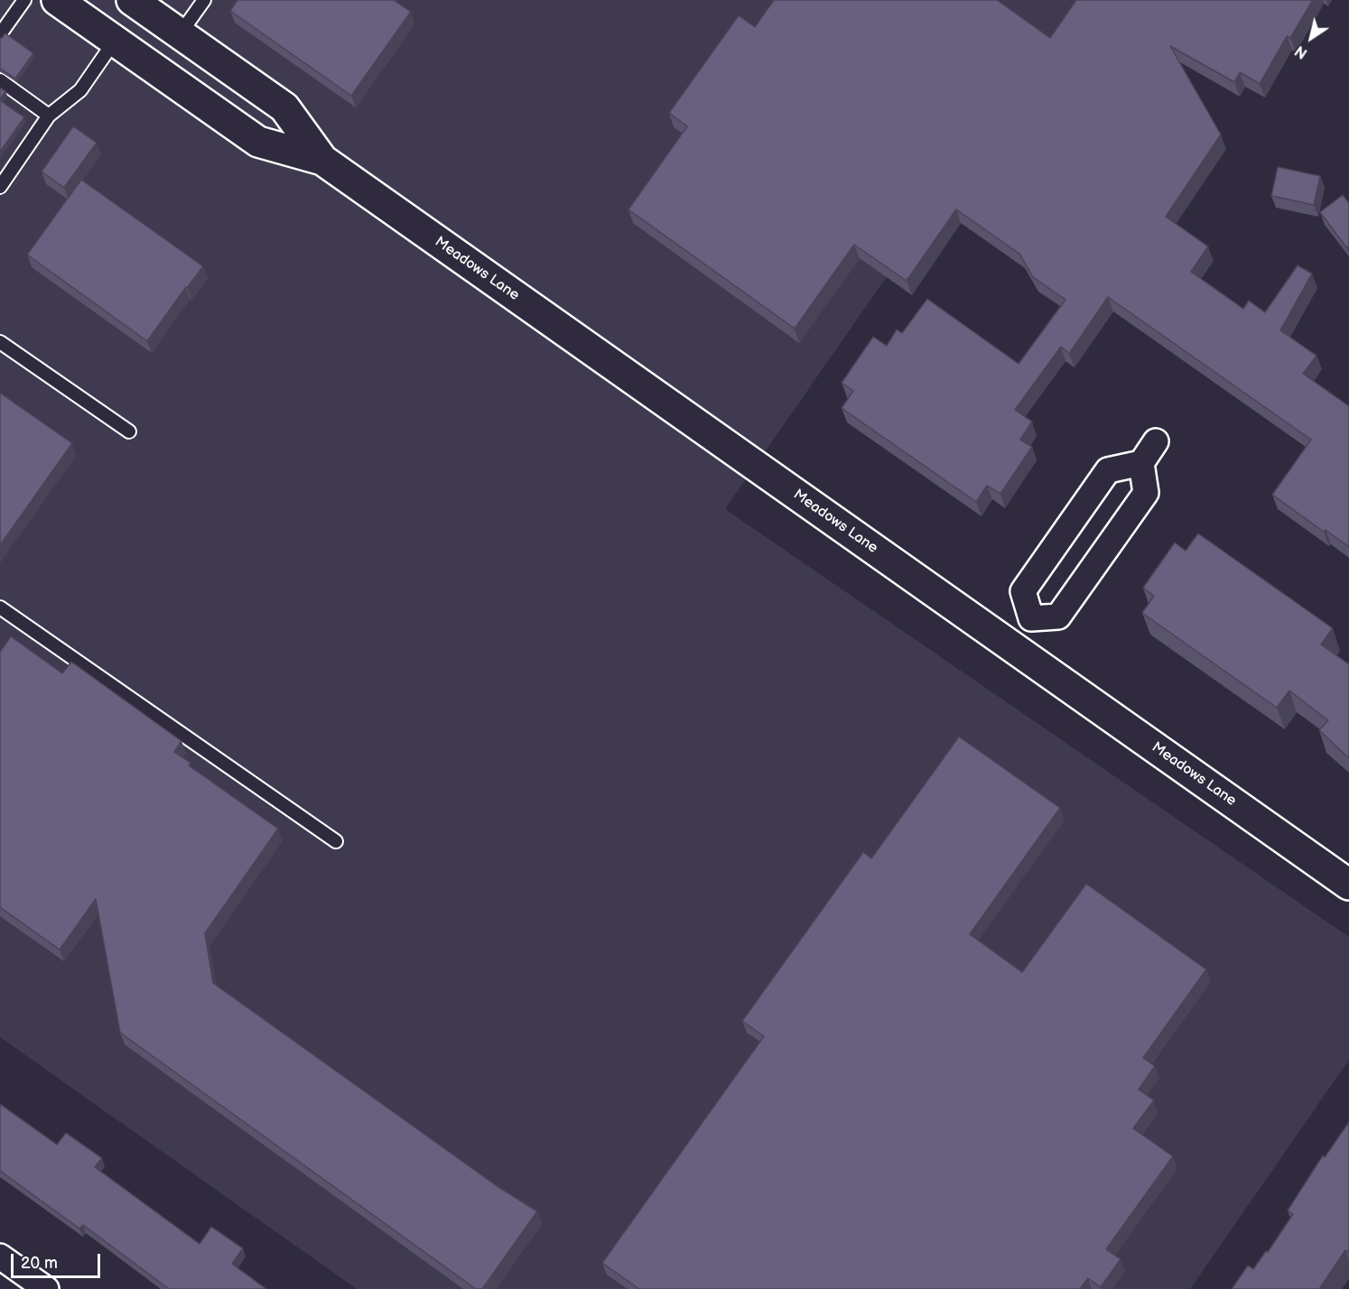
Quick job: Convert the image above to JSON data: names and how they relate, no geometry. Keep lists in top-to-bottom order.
{
  "streets": {
    "street": ["Meadows Lane"]
  },
  "scale_bar": "20 m",
  "north": "bottom left"
}
